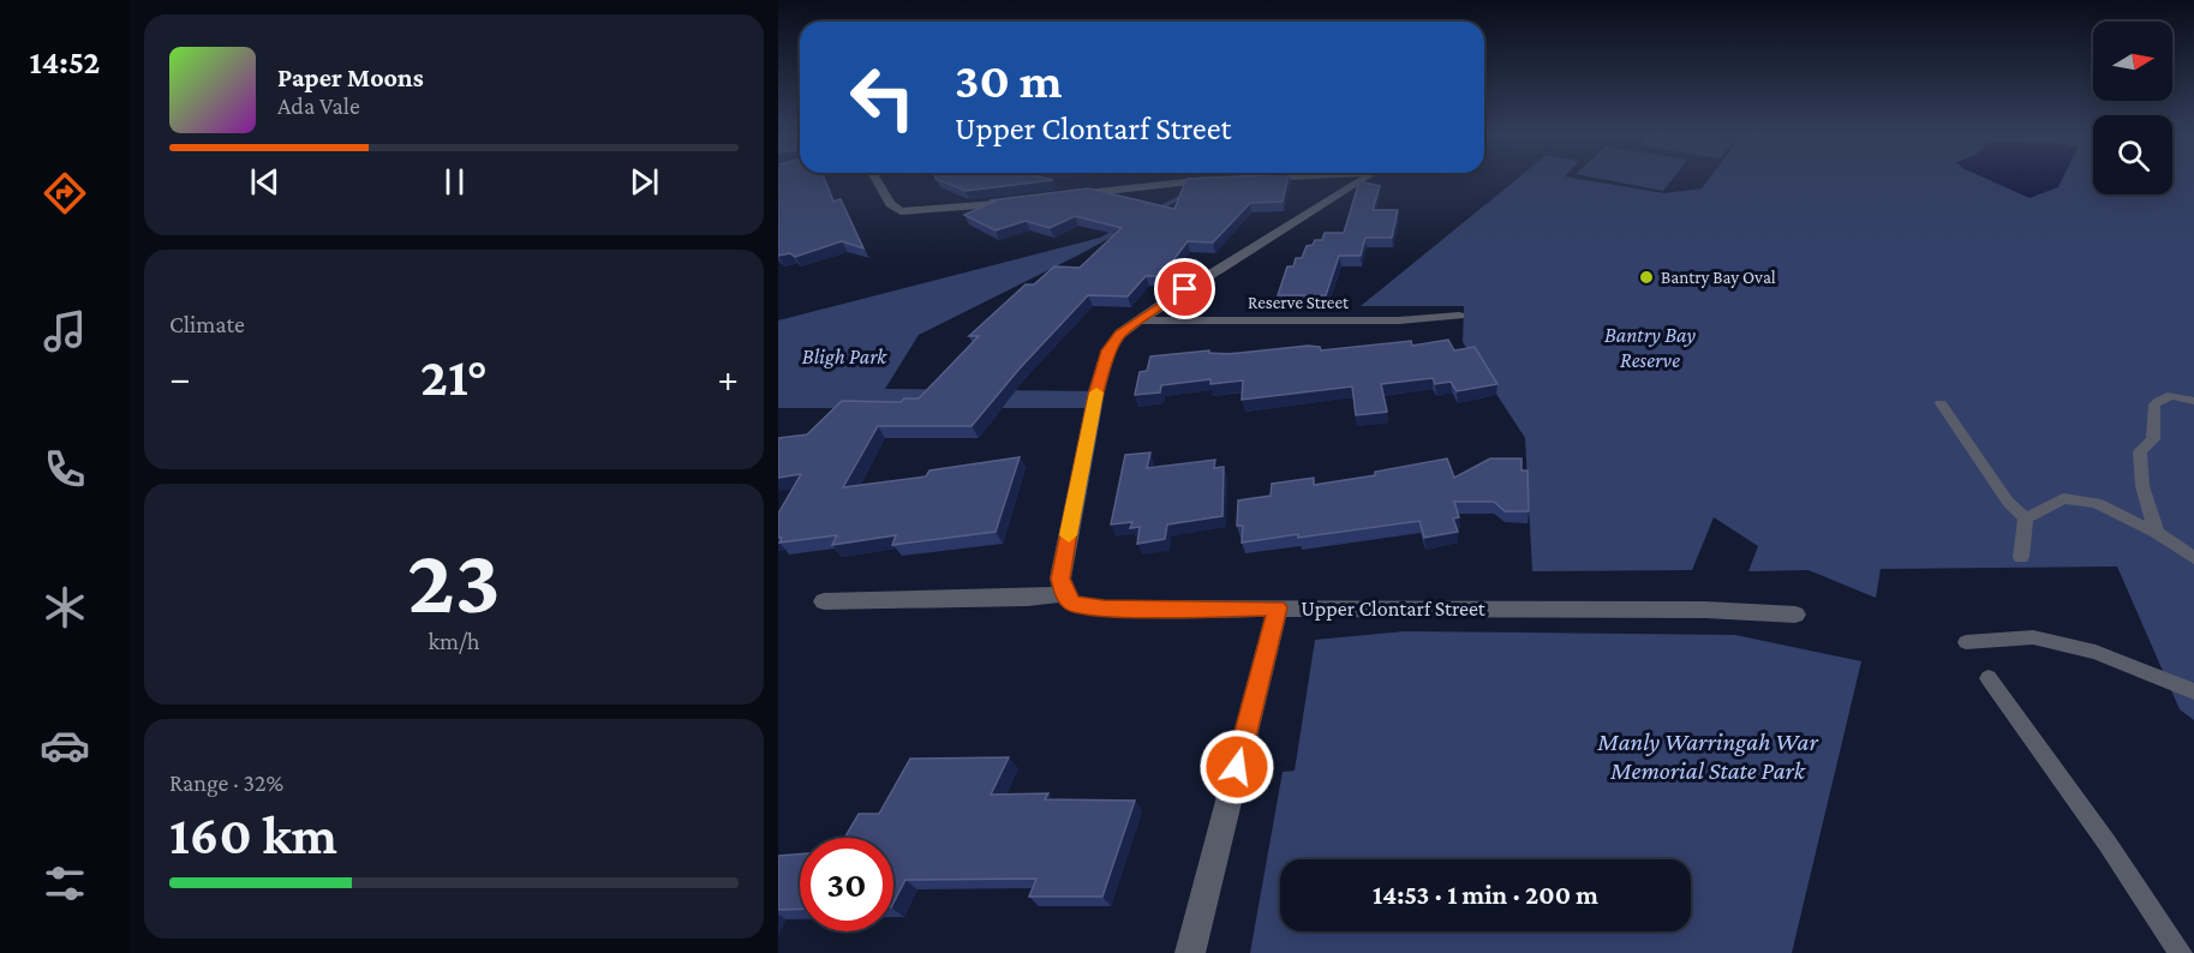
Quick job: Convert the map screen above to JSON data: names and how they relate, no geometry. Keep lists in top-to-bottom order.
{
  "streets": {
    "street": ["Reserve Street", "Upper Clontarf Street"]
  },
  "parks": ["Bantry Bay Reserve", "Bligh Park", "Manly Warringah War Memorial State Park"],
  "places": ["Bantry Bay Oval"],
  "north": "right",
  "page": {
    "tabs": "14:52",
    "turn": ["30 m", "Upper Clontarf Street"],
    "song": ["Paper Moons", "Ada Vale"],
    "tile": [
      "Climate",
      ["23", "km/h"],
      ["Range · 32%", "160 km"]
    ],
    "heat": ["−", "21°", "+"],
    "limit": "30",
    "trip": "14:53 · 1 min · 200 m"
  }
}
